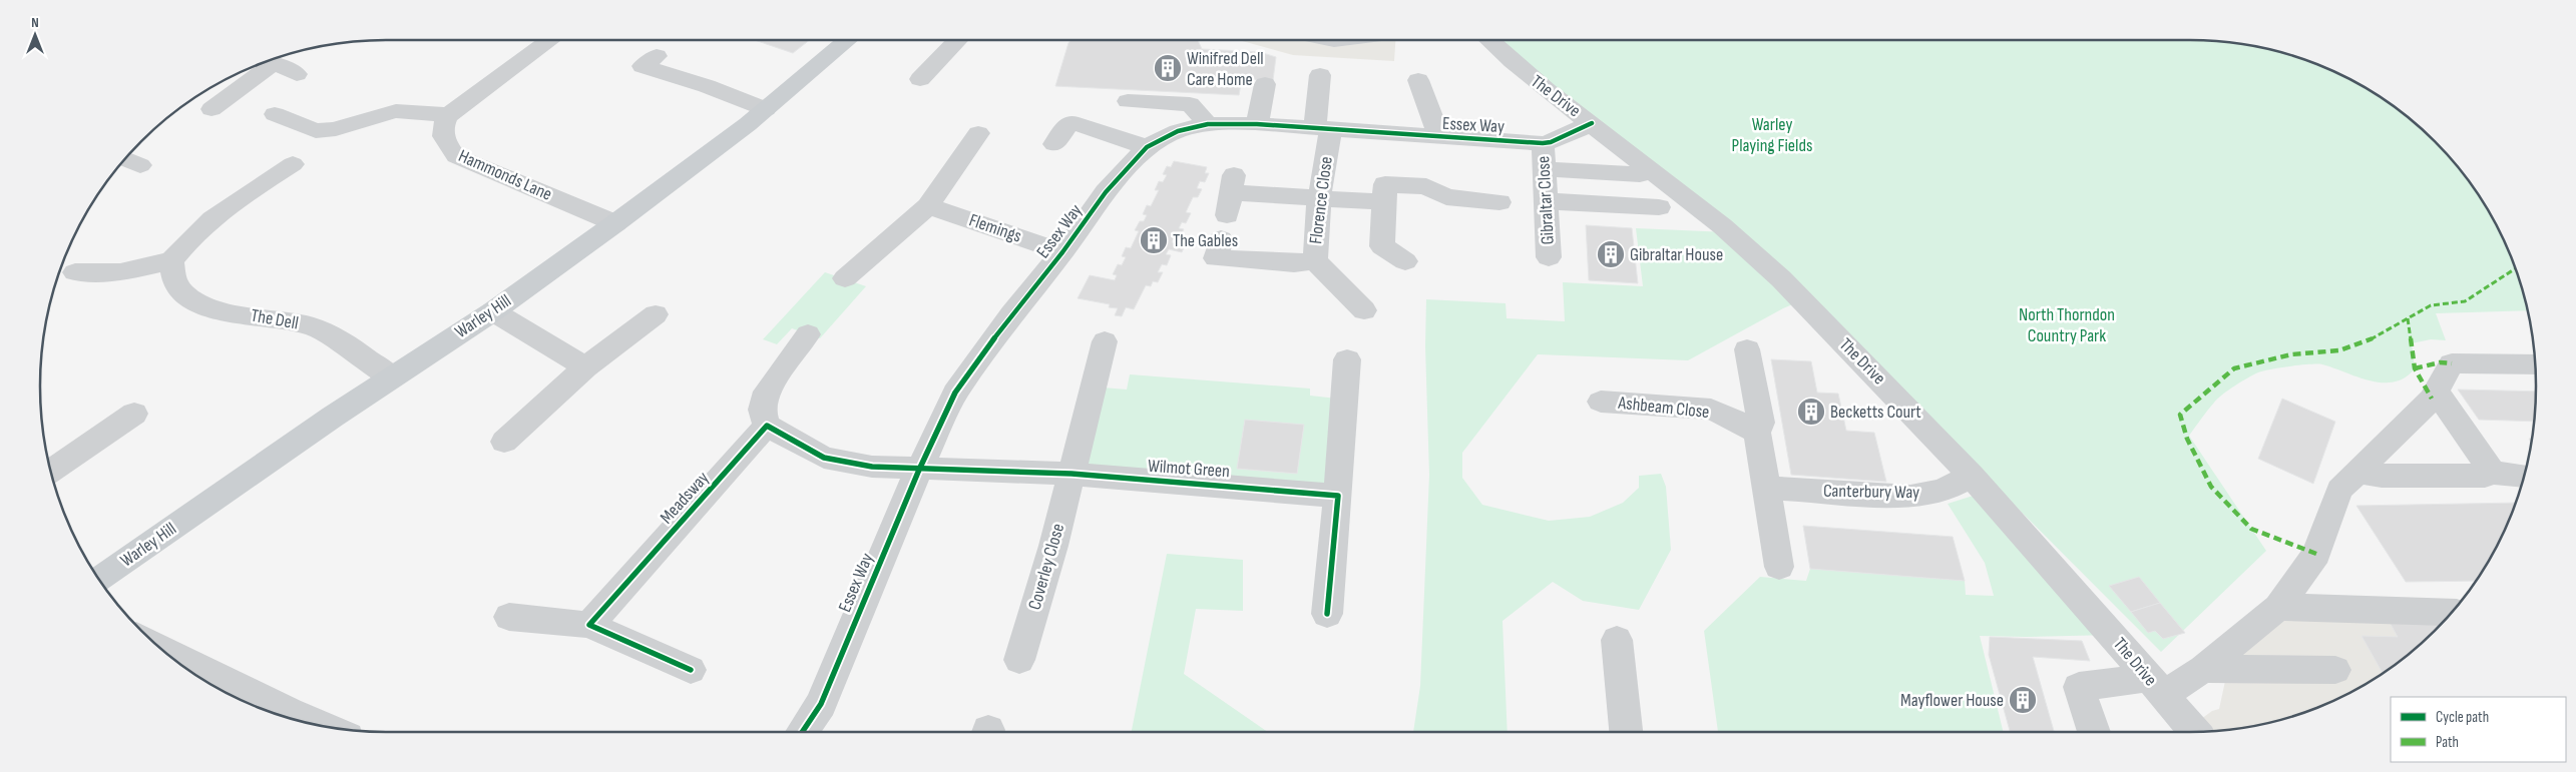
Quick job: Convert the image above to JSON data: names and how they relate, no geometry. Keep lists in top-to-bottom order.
{
  "streets": {
    "main road": ["Warley Hill"],
    "street": [
      "The Drive",
      "Essex Way",
      "Hammonds Lane",
      "Florence Close",
      "Gibraltar Close",
      "Flemings",
      "The Dell",
      "Ashbeam Close",
      "Wilmot Green",
      "Canterbury Way",
      "Meadsway",
      "Coverley Close"
    ]
  },
  "crossings": [
    ["The Drive", "Essex Way"],
    ["The Drive", "Canterbury Way"],
    ["Essex Way", "Florence Close"],
    ["Essex Way", "Gibraltar Close"],
    ["Essex Way", "Flemings"],
    ["Essex Way", "Wilmot Green"],
    ["Hammonds Lane", "Warley Hill"],
    ["Warley Hill", "The Dell"],
    ["Wilmot Green", "Coverley Close"]
  ],
  "parks": ["Warley Playing Fields", "North Thorndon Country Park"],
  "places": {
    "building": [
      "Winifred Dell Care Home",
      "The Gables",
      "Gibraltar House",
      "Becketts Court",
      "Mayflower House"
    ]
  },
  "legend": ["Cycle path", "Path"],
  "north": "top"
}
